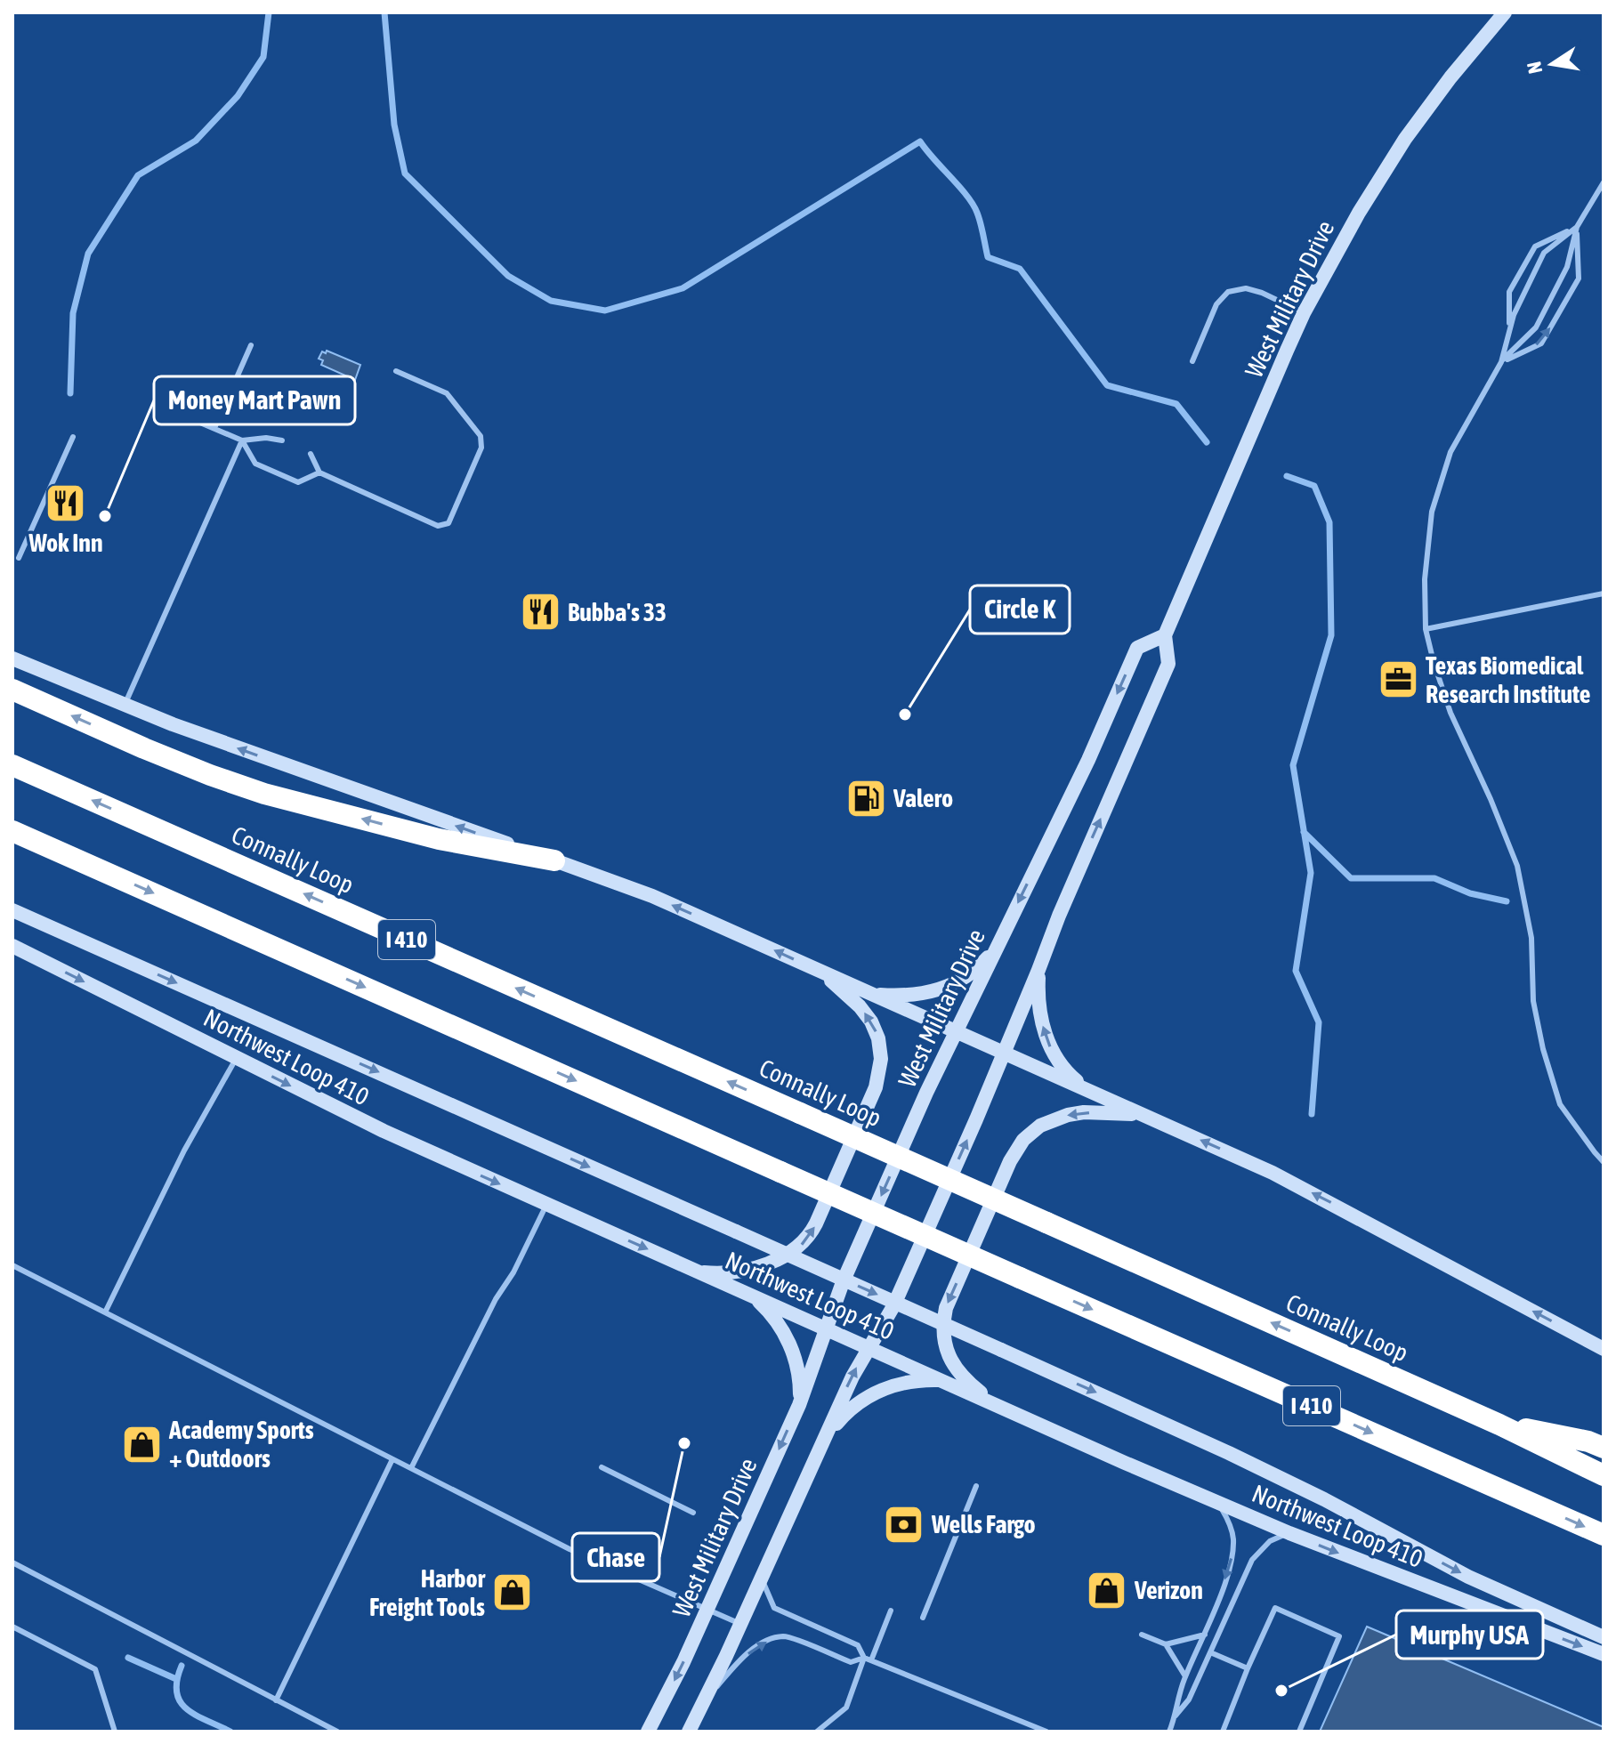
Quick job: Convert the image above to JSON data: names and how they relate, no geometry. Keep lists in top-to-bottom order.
{
  "streets": {
    "highway": ["Connally Loop", "I 410"],
    "main road": ["West Military Drive", "Northwest Loop 410"]
  },
  "crossings": [
    ["West Military Drive", "Northwest Loop 410"]
  ],
  "places": {
    "restaurant": ["Wok Inn", "Bubba's 33"],
    "other": [
      "Money Mart Pawn",
      "Circle K",
      "Chase",
      "Murphy USA"
    ],
    "office": ["Texas Biomedical Research Institute"],
    "fuel station": ["Valero"],
    "shop": ["Academy Sports + Outdoors", "Verizon", "Harbor Freight Tools"],
    "bank": ["Wells Fargo"]
  },
  "north": "left"
}
